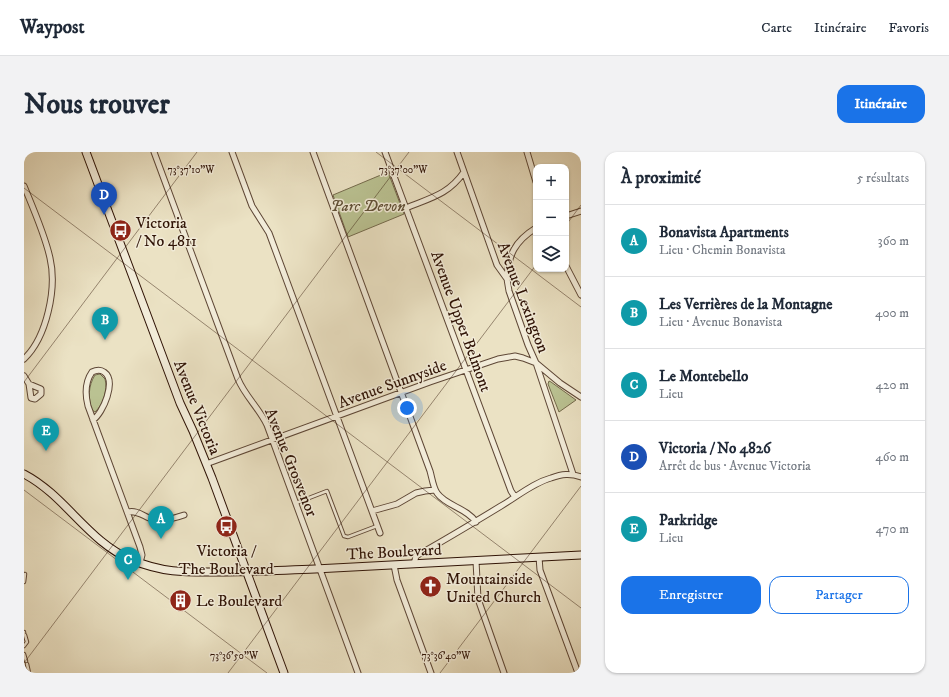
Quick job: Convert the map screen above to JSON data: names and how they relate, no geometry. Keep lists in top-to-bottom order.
{
  "streets": {
    "main road": ["Avenue Victoria", "The Boulevard"],
    "street": [
      "Avenue Lexington",
      "Avenue Upper Belmont",
      "Avenue Sunnyside",
      "Avenue Grosvenor"
    ]
  },
  "crossings": [
    ["Avenue Lexington", "Avenue Sunnyside"],
    ["Avenue Upper Belmont", "Avenue Sunnyside"],
    ["Avenue Sunnyside", "Avenue Victoria"],
    ["Avenue Sunnyside", "Avenue Grosvenor"],
    ["Avenue Victoria", "The Boulevard"],
    ["Avenue Grosvenor", "The Boulevard"]
  ],
  "parks": ["Parc Devon"],
  "places": {
    "bus stop": ["Victoria / No 4811", "Victoria / The Boulevard"],
    "church": ["Mountainside United Church"],
    "building": ["Le Boulevard"]
  },
  "page": {
    "header": "Waypost",
    "nav": ["Carte", "Itinéraire", "Favoris"],
    "buttons": [
      "Itinéraire",
      ["Enregistrer", "Partager"]
    ],
    "title": "Nous trouver",
    "heading": ["À proximité", "5 résultats"],
    "map_buttons": ["+", "−"],
    "pins": [
      "D",
      "B",
      "E",
      "A",
      "C"
    ],
    "list": [
      {
        "mark": "A",
        "name": "Bonavista Apartments",
        "note": "Lieu · Chemin Bonavista",
        "value": "360 m"
      },
      {
        "mark": "B",
        "name": "Les Verrières de la Montagne",
        "note": "Lieu · Avenue Bonavista",
        "value": "400 m"
      },
      {
        "mark": "C",
        "name": "Le Montebello",
        "note": "Lieu",
        "value": "420 m"
      },
      {
        "mark": "D",
        "name": "Victoria / No 4826",
        "note": "Arrêt de bus · Avenue Victoria",
        "value": "460 m"
      },
      {
        "mark": "E",
        "name": "Parkridge",
        "note": "Lieu",
        "value": "470 m"
      }
    ]
  },
  "coordinates": [
    "73°37'10\"W",
    "73°37'00\"W",
    "73°36'50\"W",
    "73°36'40\"W"
  ]
}
